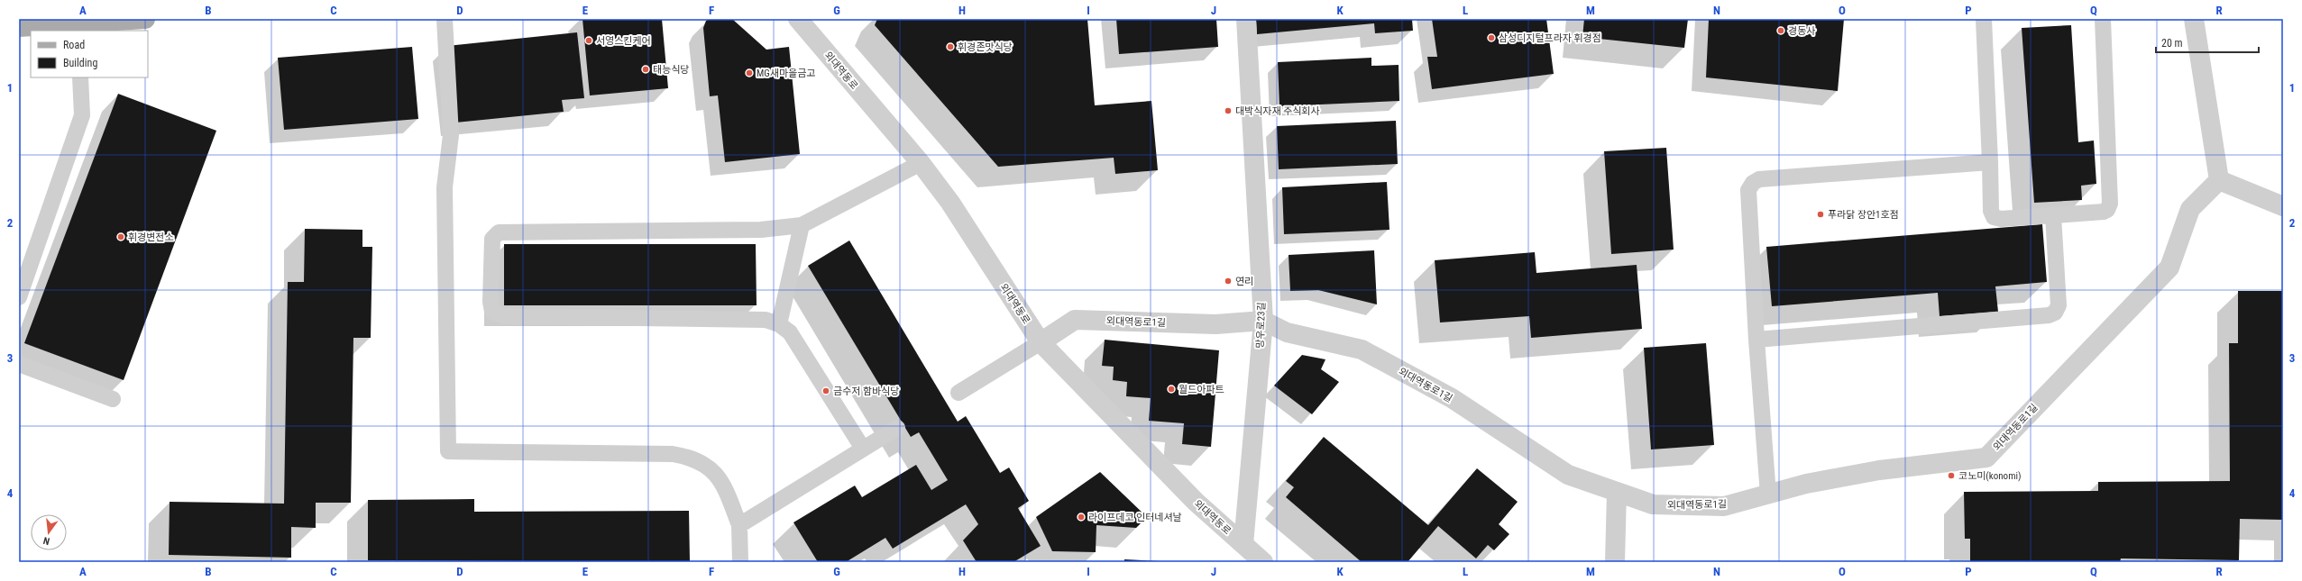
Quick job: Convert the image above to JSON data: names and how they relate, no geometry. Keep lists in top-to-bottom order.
{
  "streets": {
    "street": ["외대역동로", "외대역동로1길", "망우로23길"]
  },
  "crossings": [
    ["외대역동로", "외대역동로1길"],
    ["외대역동로", "망우로23길"],
    ["외대역동로1길", "망우로23길"]
  ],
  "places": [
    "경동사",
    "삼성디지털프라자 휘경점",
    "서영스킨케어",
    "휘경존맛식당",
    "태능식당",
    "MG새마을금고",
    "대박식자재 주식회사",
    "푸라닭 장안1호점",
    "휘경변전소",
    "연리",
    "월드아파트",
    "금수저 함바식당",
    "코노미(konomi)",
    "라이프데코 인터네셔날"
  ],
  "legend": ["Road", "Building"],
  "scale_bar": "20 m",
  "north": "bottom",
  "grid": {
    "columns": [
      "A",
      "B",
      "C",
      "D",
      "E",
      "F",
      "G",
      "H",
      "I",
      "J",
      "K",
      "L",
      "M",
      "N",
      "O",
      "P",
      "Q",
      "R"
    ],
    "rows": [
      "1",
      "2",
      "3",
      "4"
    ]
  }
}
